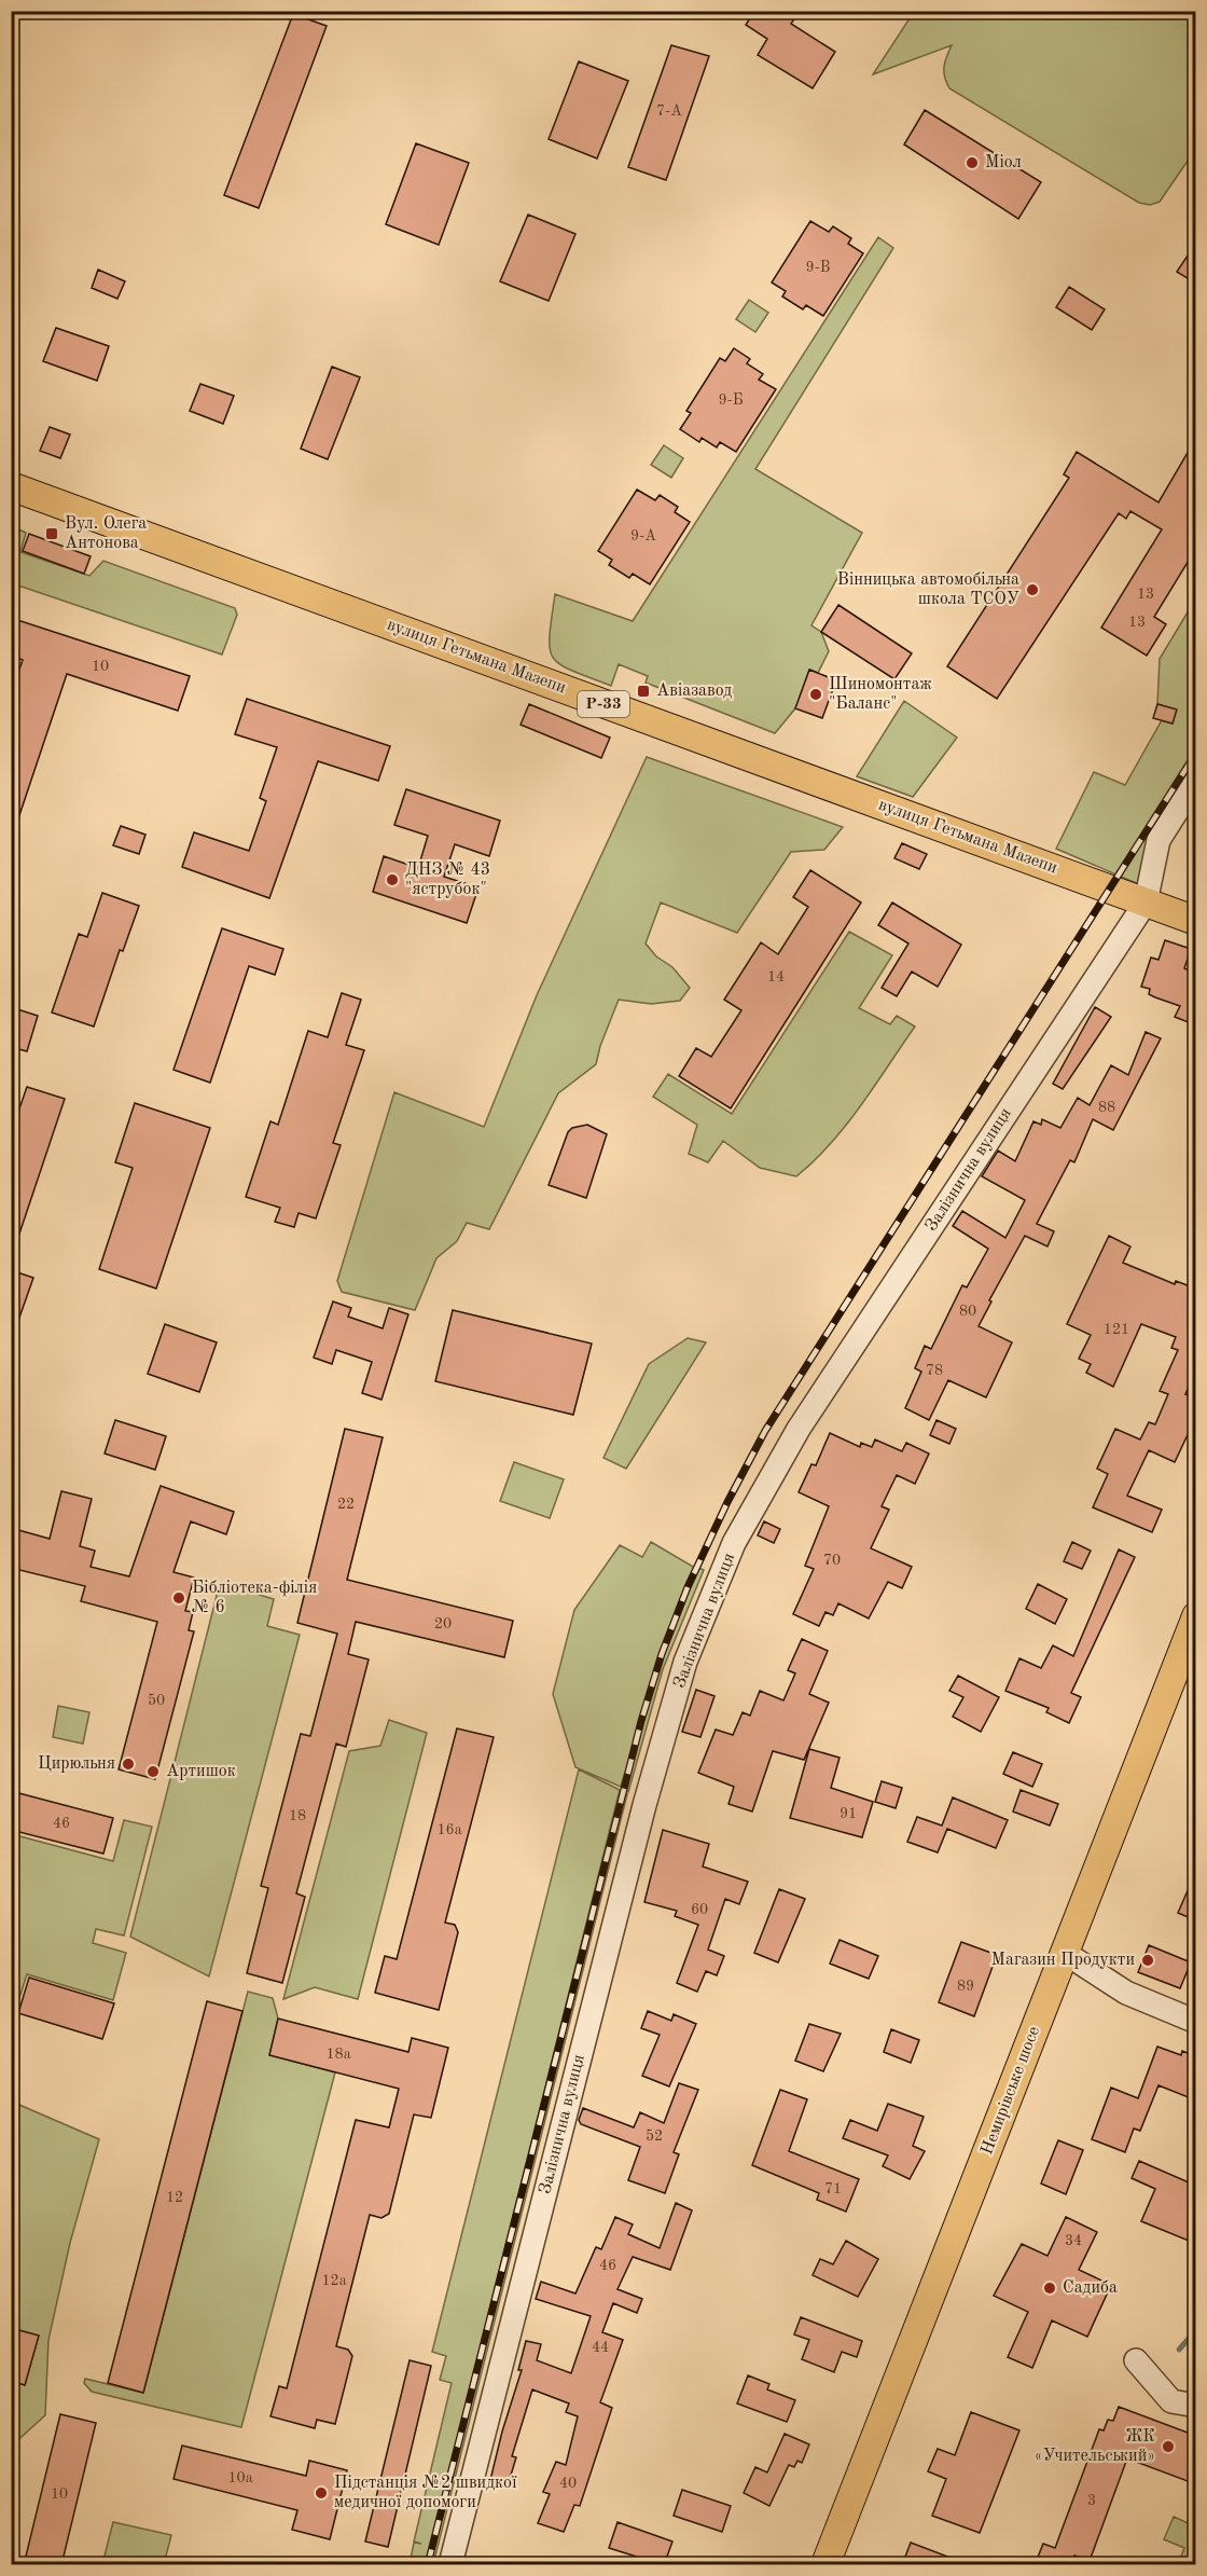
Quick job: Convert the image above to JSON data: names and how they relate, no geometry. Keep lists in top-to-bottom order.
{
  "streets": {
    "main road": ["вулиця Гетьмана Мазепи", "Р-33", "Немирівське шосе"],
    "street": ["Залізнична вулиця"]
  },
  "crossings": [
    ["вулиця Гетьмана Мазепи", "Залізнична вулиця"]
  ],
  "places": {
    "other": [
      "Міол",
      "Вінницька автомобільна школа ТСОУ",
      "Шиномонтаж \"Баланс\"",
      "ДНЗ № 43 \"яструбок\"",
      "Бібліотека-філія № 6",
      "Цирюльня",
      "Артишок",
      "Магазин Продукти",
      "Садиба",
      "ЖК «Учительський»",
      "Підстанція №2 швидкої медичної допомоги"
    ],
    "transit": ["Вул. Олега Антонова", "Авіазавод"]
  },
  "house_numbers": [
    "7-А",
    "9-В",
    "9-Б",
    "9-А",
    "13",
    "13",
    "10",
    "14",
    "88",
    "80",
    "121",
    "78",
    "22",
    "70",
    "20",
    "50",
    "91",
    "18",
    "46",
    "16а",
    "60",
    "89",
    "18а",
    "52",
    "71",
    "12",
    "34",
    "46",
    "12а",
    "44",
    "10а",
    "40",
    "10",
    "3"
  ]
}
